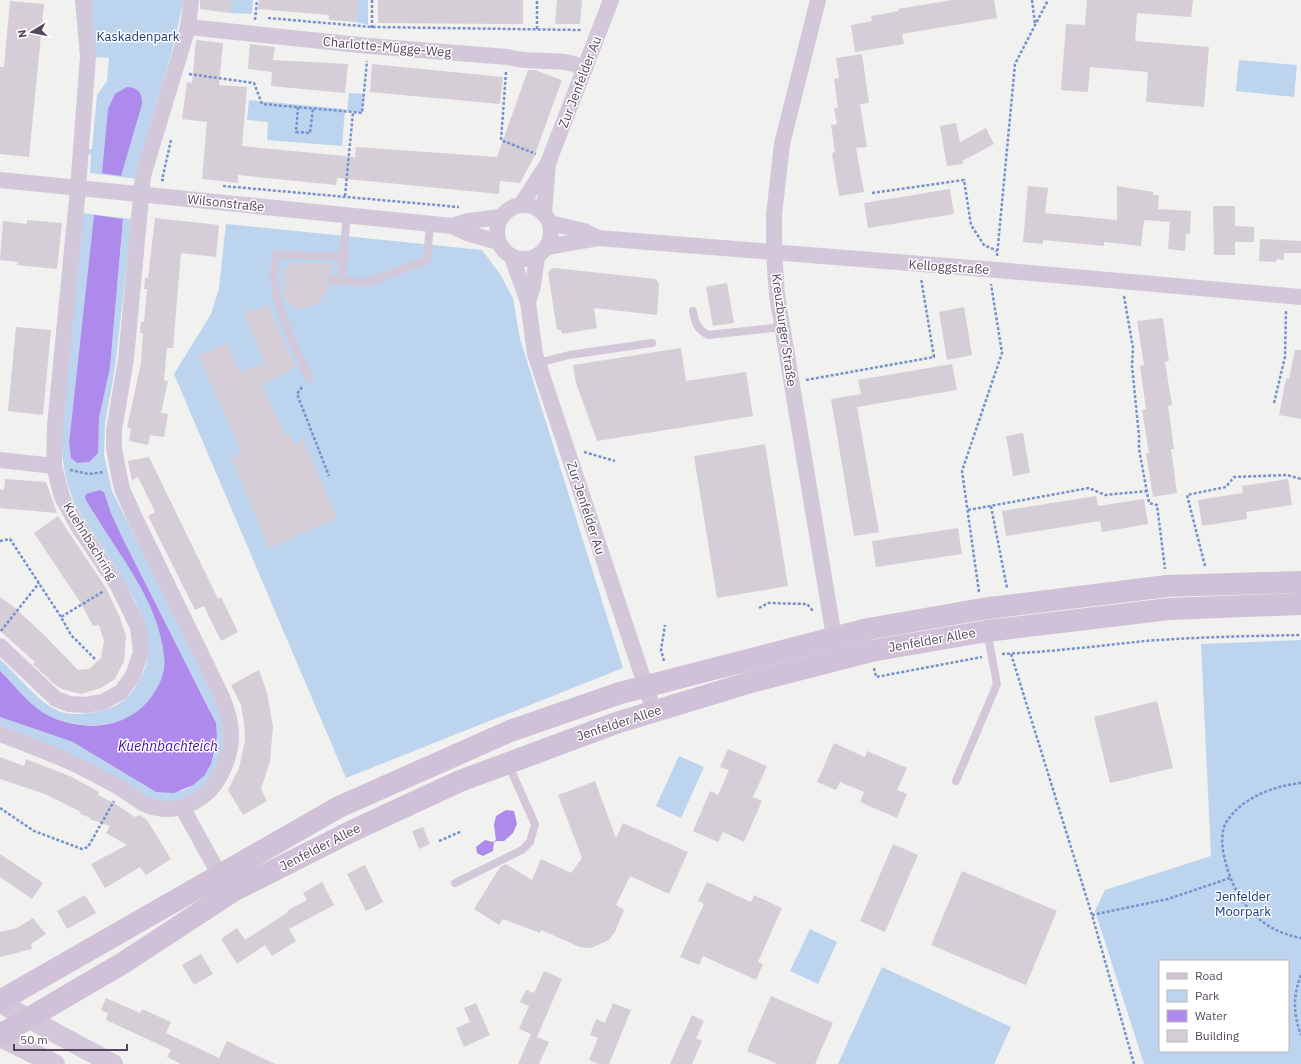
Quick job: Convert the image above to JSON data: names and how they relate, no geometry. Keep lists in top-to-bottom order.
{
  "streets": {
    "main road": ["Jenfelder Allee"],
    "street": [
      "Charlotte-Mügge-Weg",
      "Zur Jenfelder Au",
      "Wilsonstraße",
      "Kelloggstraße",
      "Kreuzburger Straße",
      "Kuehnbachring"
    ]
  },
  "crossings": [
    ["Charlotte-Mügge-Weg", "Zur Jenfelder Au"],
    ["Zur Jenfelder Au", "Wilsonstraße"],
    ["Zur Jenfelder Au", "Kelloggstraße"],
    ["Zur Jenfelder Au", "Jenfelder Allee"],
    ["Wilsonstraße", "Kelloggstraße"],
    ["Wilsonstraße", "Kuehnbachring"],
    ["Kelloggstraße", "Kreuzburger Straße"],
    ["Kreuzburger Straße", "Jenfelder Allee"]
  ],
  "water": ["Kuehnbachteich"],
  "parks": ["Kaskadenpark", "Jenfelder Moorpark"],
  "legend": [
    "Road",
    "Park",
    "Water",
    "Building"
  ],
  "scale_bar": "50 m",
  "north": "left"
}
